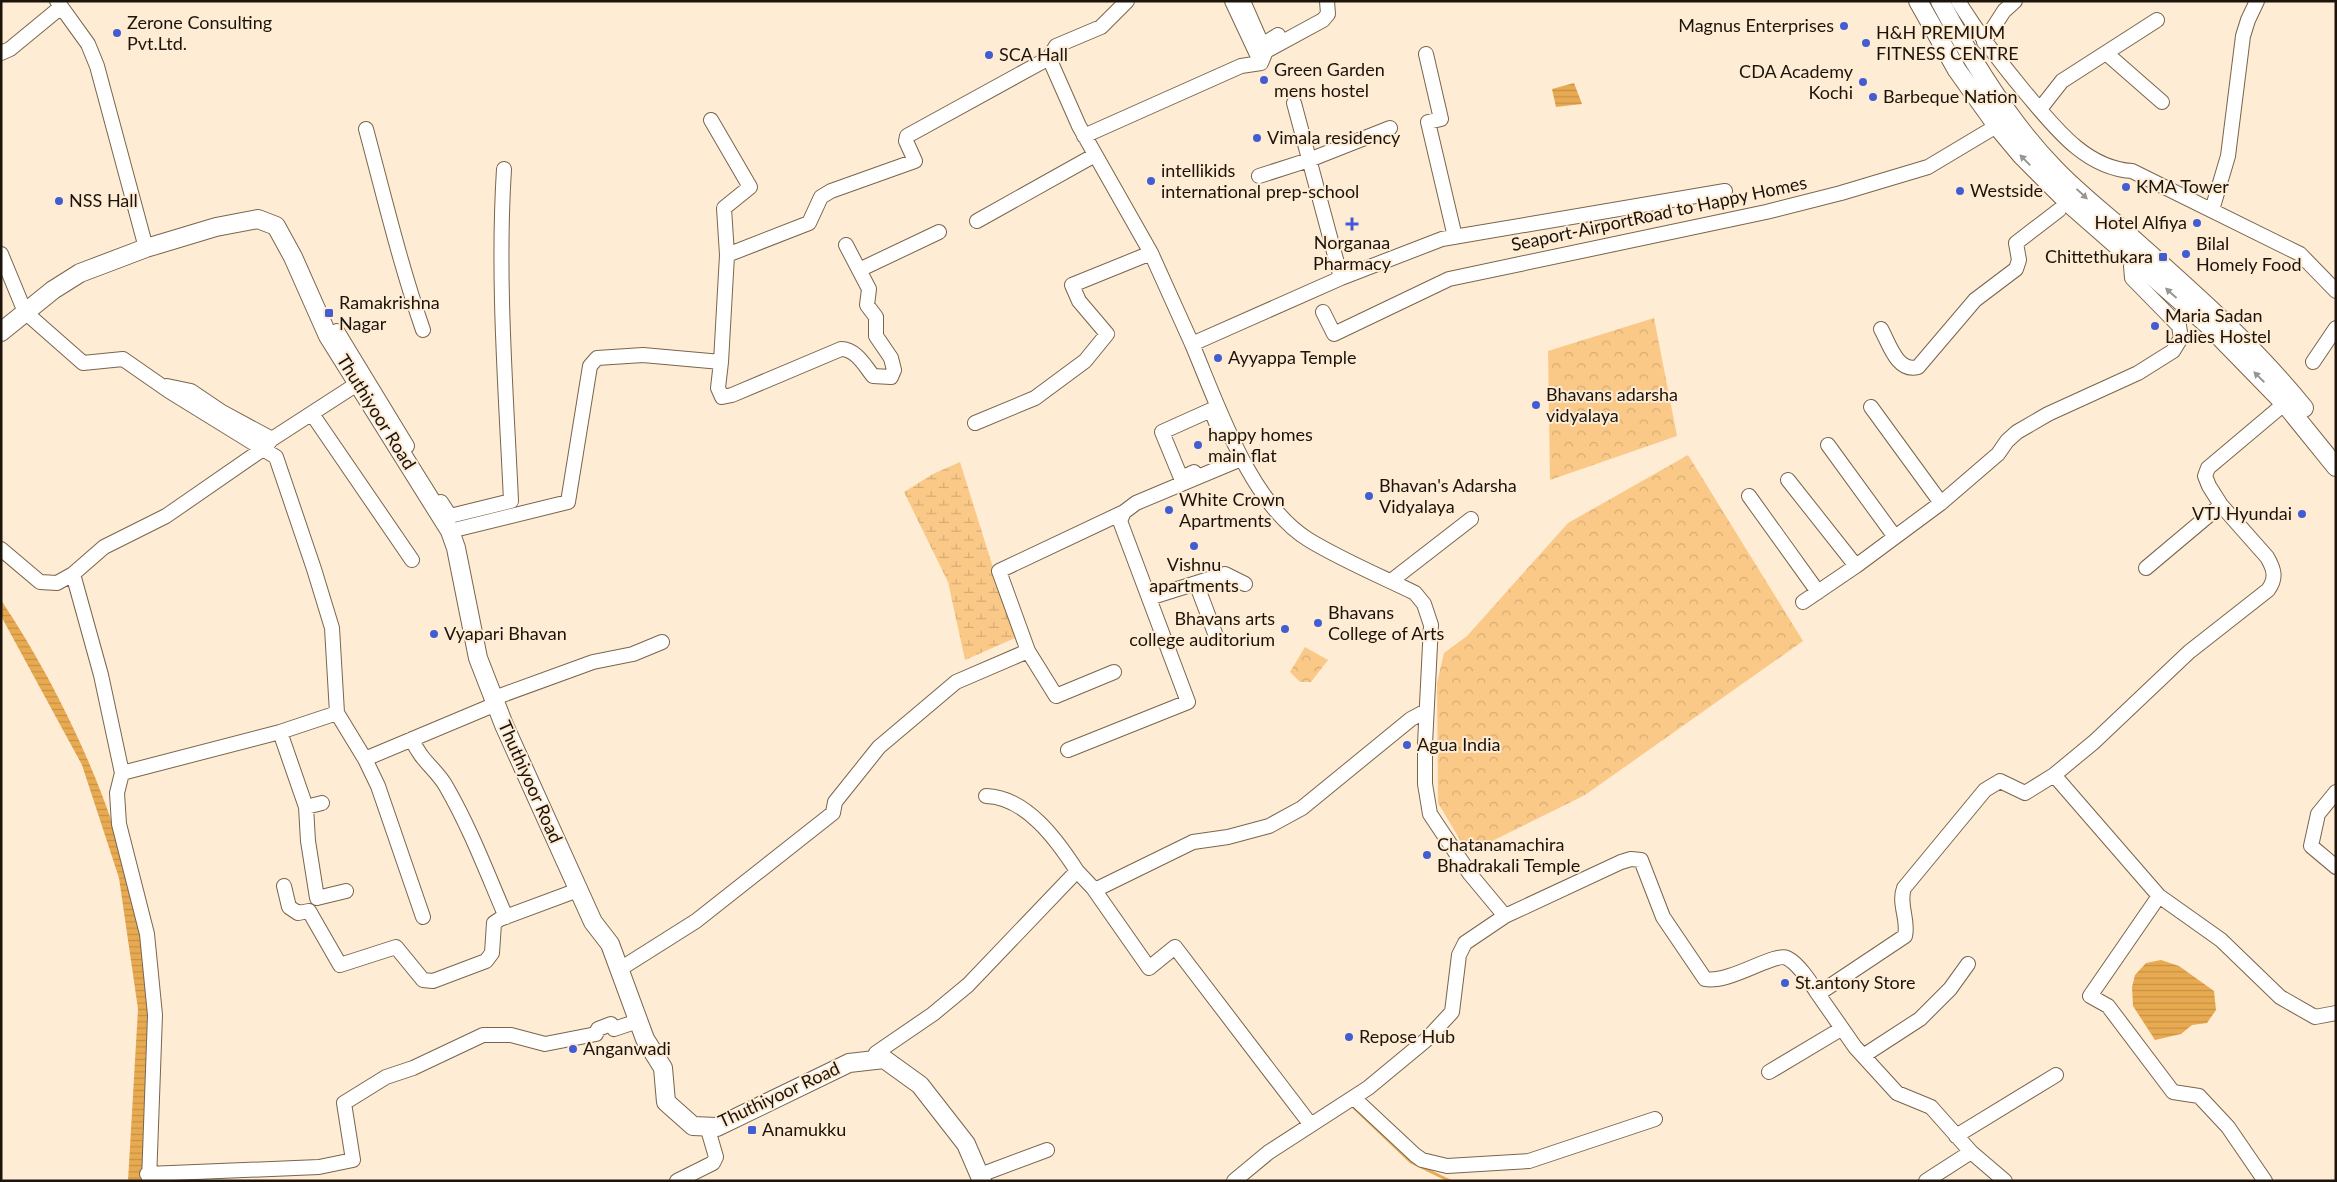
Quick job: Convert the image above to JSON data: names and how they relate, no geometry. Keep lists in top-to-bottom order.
{
  "streets": {
    "main road": ["Thuthiyoor Road"],
    "street": ["Seaport-AirportRoad to Happy Homes"]
  },
  "places": {
    "other": [
      "Magnus Enterprises",
      "Zerone Consulting Pvt.Ltd.",
      "H&H PREMIUM FITNESS CENTRE",
      "SCA Hall",
      "Green Garden mens hostel",
      "CDA Academy Kochi",
      "Barbeque Nation",
      "Vimala residency",
      "intellikids international prep-school",
      "KMA Tower",
      "Westside",
      "NSS Hall",
      "Hotel Alfiya",
      "Bilal Homely Food",
      "Maria Sadan Ladies Hostel",
      "Ayyappa Temple",
      "Bhavans adarsha vidyalaya",
      "happy homes main flat",
      "Bhavan's Adarsha Vidyalaya",
      "White Crown Apartments",
      "VTJ Hyundai",
      "Vishnu apartments",
      "Bhavans College of Arts",
      "Bhavans arts college auditorium",
      "Vyapari Bhavan",
      "Agua India",
      "Chatanamachira Bhadrakali Temple",
      "St.antony Store",
      "Repose Hub",
      "Anganwadi"
    ],
    "health": ["Norganaa Pharmacy"],
    "transit": ["Chittethukara", "Ramakrishna Nagar", "Anamukku"]
  }
}
